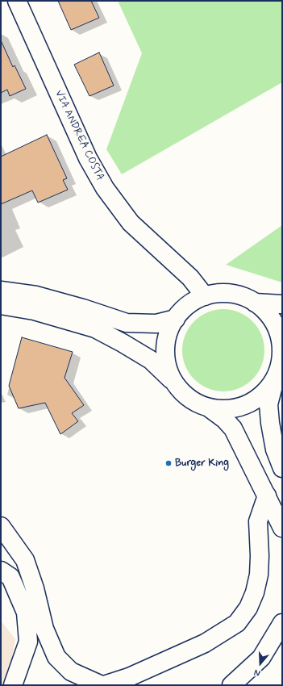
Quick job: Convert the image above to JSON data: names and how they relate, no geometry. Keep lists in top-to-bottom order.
{
  "streets": {
    "main road": ["VIA ANDREA COSTA"]
  },
  "places": ["Burger King"],
  "north": "bottom"
}
